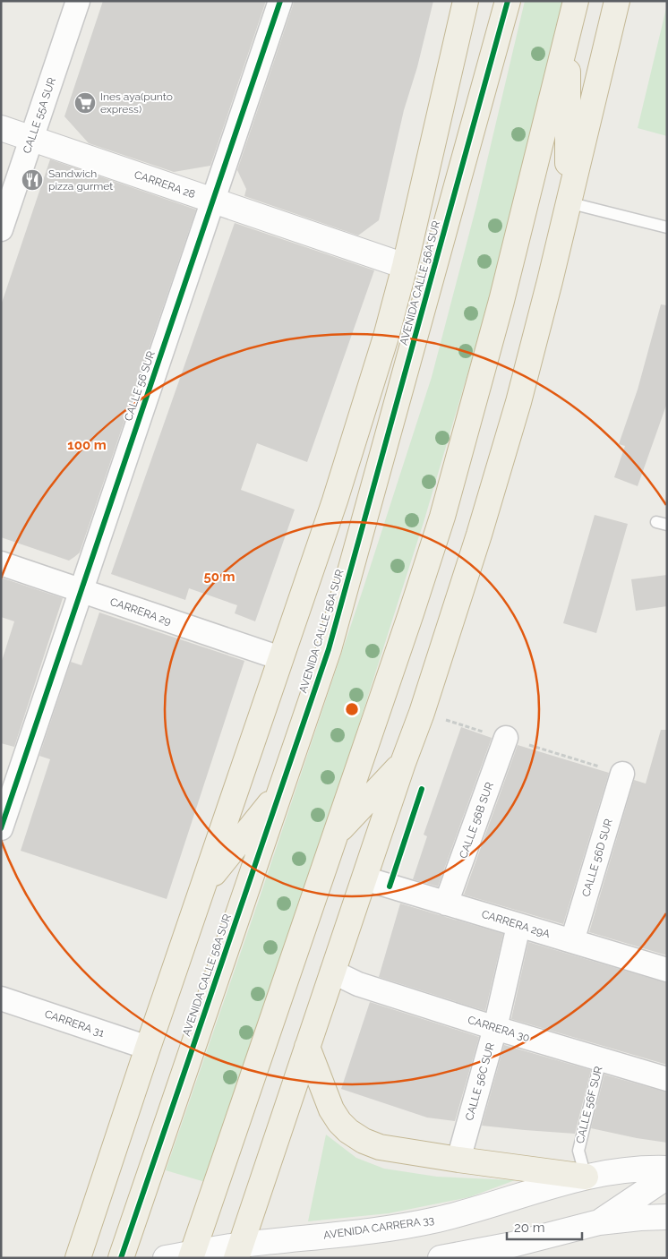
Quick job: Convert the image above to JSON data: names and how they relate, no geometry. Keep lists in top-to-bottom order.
{
  "streets": {
    "highway": ["AVENIDA CALLE 56A SUR"],
    "main road": ["CARRERA 28", "AVENIDA CARRERA 33"],
    "street": [
      "CALLE 55A SUR",
      "CALLE 56 SUR",
      "CARRERA 29",
      "CALLE 56B SUR",
      "CALLE 56D SUR",
      "CARRERA 29A",
      "CARRERA 31",
      "CARRERA 30",
      "CALLE 56C SUR"
    ],
    "lane": ["CALLE 56F SUR"]
  },
  "crossings": [
    ["CALLE 55A SUR", "CARRERA 28"],
    ["CARRERA 28", "AVENIDA CALLE 56A SUR"],
    ["CARRERA 28", "CALLE 56 SUR"],
    ["AVENIDA CALLE 56A SUR", "CARRERA 29"],
    ["AVENIDA CALLE 56A SUR", "CARRERA 31"],
    ["CALLE 56 SUR", "CARRERA 29"],
    ["CALLE 56B SUR", "CARRERA 29A"],
    ["CALLE 56D SUR", "CARRERA 29A"],
    ["CARRERA 29A", "CALLE 56C SUR"],
    ["CARRERA 30", "CALLE 56C SUR"],
    ["CARRERA 30", "CALLE 56F SUR"],
    ["CALLE 56F SUR", "AVENIDA CARRERA 33"]
  ],
  "places": {
    "supermarket": ["Ines aya(punto express)"],
    "restaurant": ["Sandwich pizza gurmet"]
  },
  "scale_bar": "20 m",
  "rings": ["100 m", "50 m"]
}
